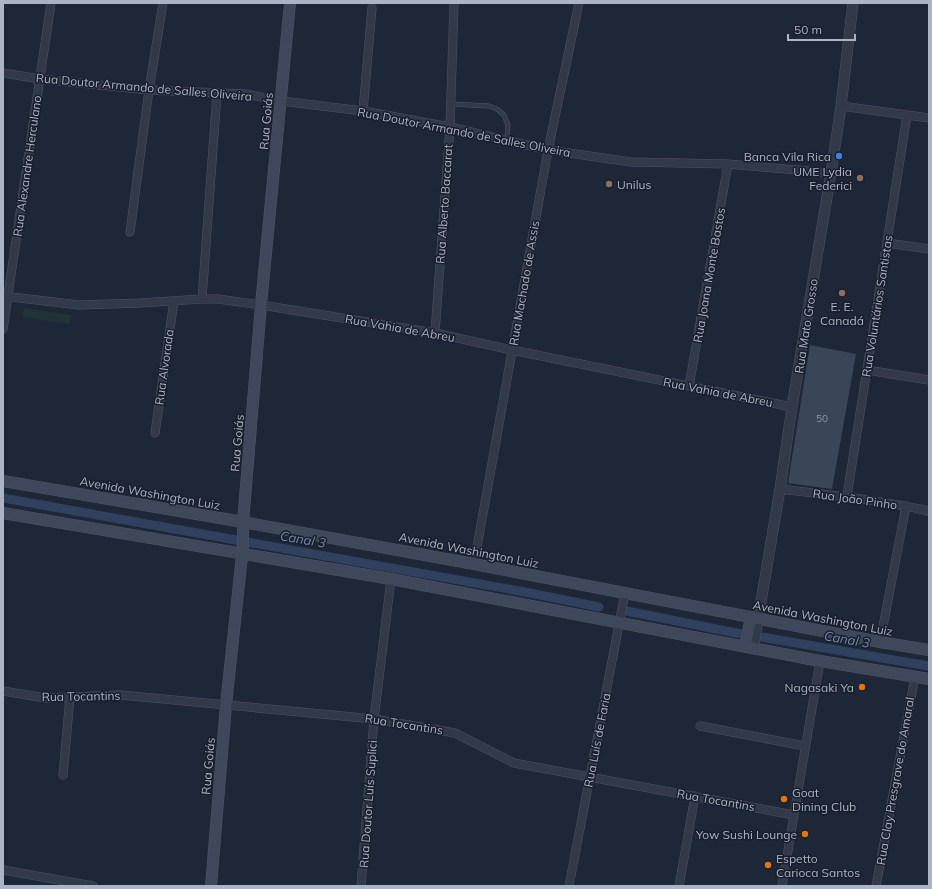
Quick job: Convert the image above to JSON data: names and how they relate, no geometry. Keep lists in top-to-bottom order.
{
  "streets": {
    "main road": ["Rua Goiás", "Avenida Washington Luiz"],
    "street": [
      "Rua Doutor Armando de Salles Oliveira",
      "Rua Alexandre Herculano",
      "Rua Alberto Baccarat",
      "Rua Joana Monte Bastos",
      "Rua Machado de Assis",
      "Rua Voluntários Santistas",
      "Rua Mato Grosso",
      "Rua Vahia de Abreu",
      "Rua Alvorada",
      "Rua João Pinho",
      "Rua Tocantins",
      "Rua Luís de Faria",
      "Rua Clay Presgrave do Amaral",
      "Rua Doutor Luís Suplici"
    ]
  },
  "crossings": [
    ["Rua Doutor Armando de Salles Oliveira", "Rua Goiás"],
    ["Rua Doutor Armando de Salles Oliveira", "Rua Alexandre Herculano"],
    ["Rua Doutor Armando de Salles Oliveira", "Rua Alberto Baccarat"],
    ["Rua Doutor Armando de Salles Oliveira", "Rua Joana Monte Bastos"],
    ["Rua Doutor Armando de Salles Oliveira", "Rua Machado de Assis"],
    ["Rua Doutor Armando de Salles Oliveira", "Rua Mato Grosso"],
    ["Rua Goiás", "Rua Vahia de Abreu"],
    ["Rua Goiás", "Avenida Washington Luiz"],
    ["Rua Goiás", "Rua Tocantins"],
    ["Rua Alexandre Herculano", "Rua Vahia de Abreu"],
    ["Rua Alberto Baccarat", "Rua Vahia de Abreu"],
    ["Rua Joana Monte Bastos", "Rua Vahia de Abreu"],
    ["Rua Machado de Assis", "Rua Vahia de Abreu"],
    ["Rua Machado de Assis", "Avenida Washington Luiz"],
    ["Rua Voluntários Santistas", "Rua João Pinho"],
    ["Rua Mato Grosso", "Rua Vahia de Abreu"],
    ["Rua Mato Grosso", "Avenida Washington Luiz"],
    ["Rua Mato Grosso", "Rua João Pinho"],
    ["Rua Vahia de Abreu", "Rua Alvorada"],
    ["Avenida Washington Luiz", "Rua Luís de Faria"],
    ["Rua Tocantins", "Rua Luís de Faria"],
    ["Rua Tocantins", "Rua Doutor Luís Suplici"]
  ],
  "water": ["Canal 3"],
  "places": [
    "Banca Vila Rica",
    "UME Lydia Federici",
    "Unilus",
    "E. E. Canadá",
    "Nagasaki Ya",
    "Goat Dining Club",
    "Yow Sushi Lounge",
    "Espetto Carioca Santos"
  ],
  "house_numbers": ["50"],
  "scale_bar": "50 m"
}
